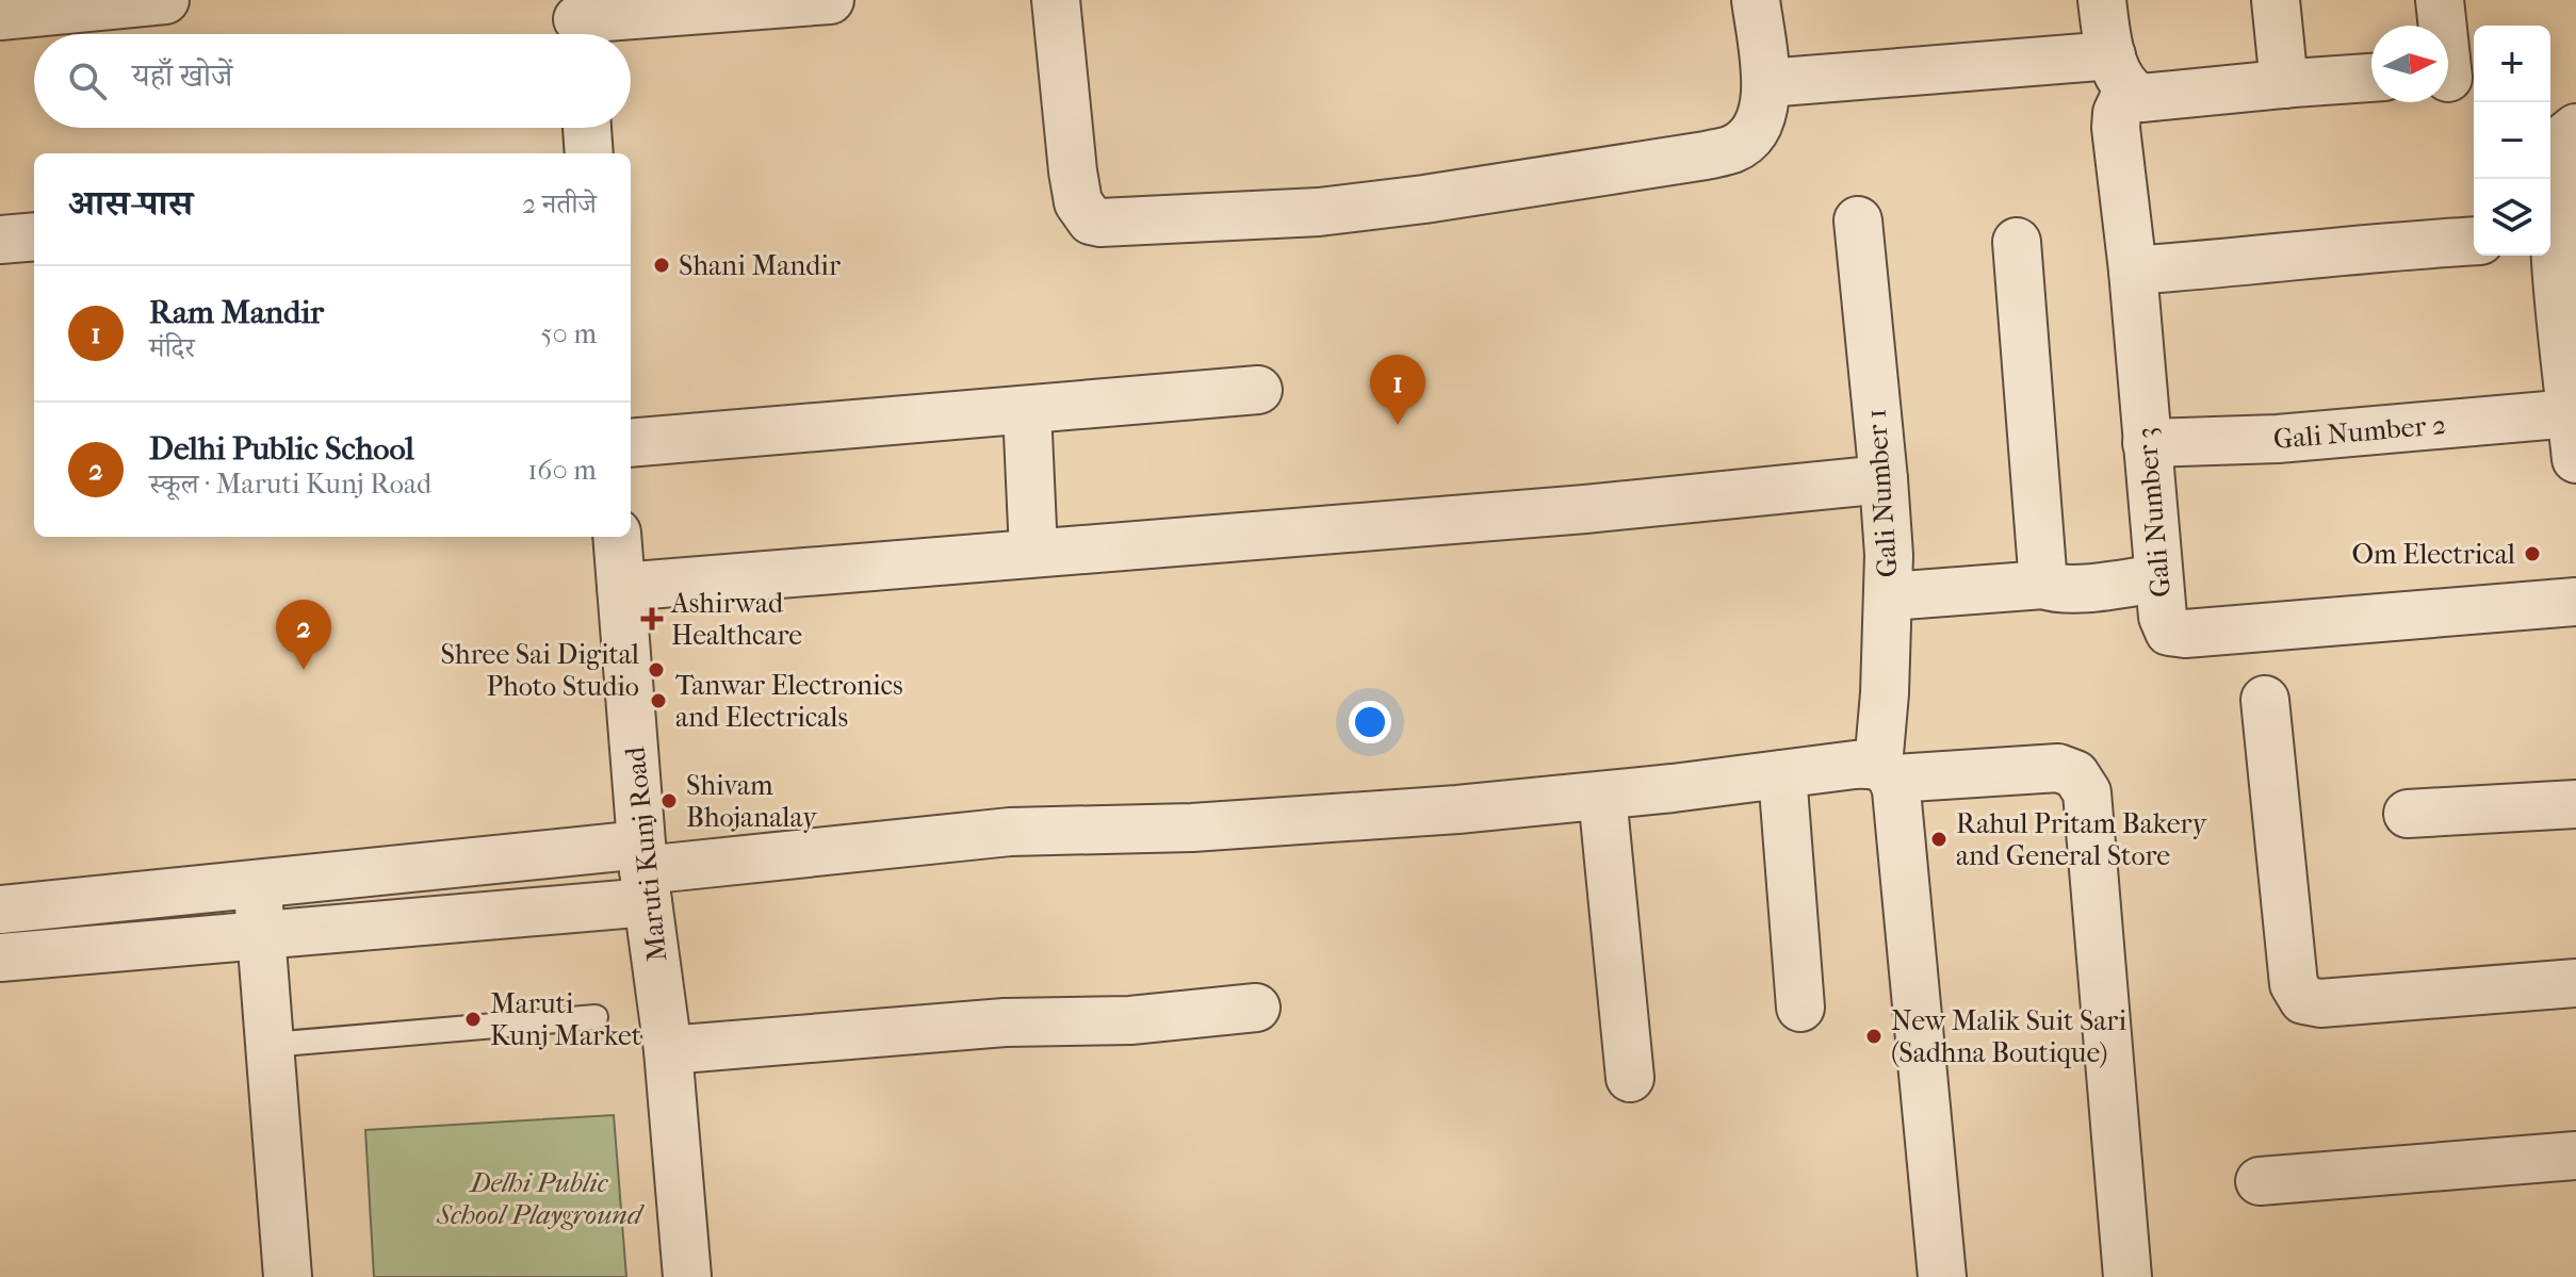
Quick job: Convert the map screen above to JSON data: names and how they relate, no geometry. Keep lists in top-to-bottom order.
{
  "streets": {
    "street": [
      "Gali Number 2",
      "Gali Number 1",
      "Gali Number 3",
      "Maruti Kunj Road"
    ]
  },
  "crossings": [
    ["Gali Number 2", "Gali Number 3"]
  ],
  "parks": ["Delhi Public School Playground"],
  "places": {
    "other": [
      "Shani Mandir",
      "Om Electrical",
      "Shree Sai Digital Photo Studio",
      "Tanwar Electronics and Electricals",
      "Shivam Bhojanalay",
      "Rahul Pritam Bakery and General Store",
      "Maruti Kunj Market",
      "New Malik Suit Sari (Sadhna Boutique)"
    ],
    "health": ["Ashirwad Healthcare"]
  },
  "north": "right",
  "page": {
    "map_buttons": ["+", "−"],
    "search": "यहाँ खोजें",
    "heading": ["आस-पास", "2 नतीजे"],
    "list": [
      {
        "mark": "1",
        "name": "Ram Mandir",
        "note": "मंदिर",
        "value": "50 m"
      },
      {
        "mark": "2",
        "name": "Delhi Public School",
        "note": "स्कूल · Maruti Kunj Road",
        "value": "160 m"
      }
    ],
    "pins": ["1", "2"]
  }
}
